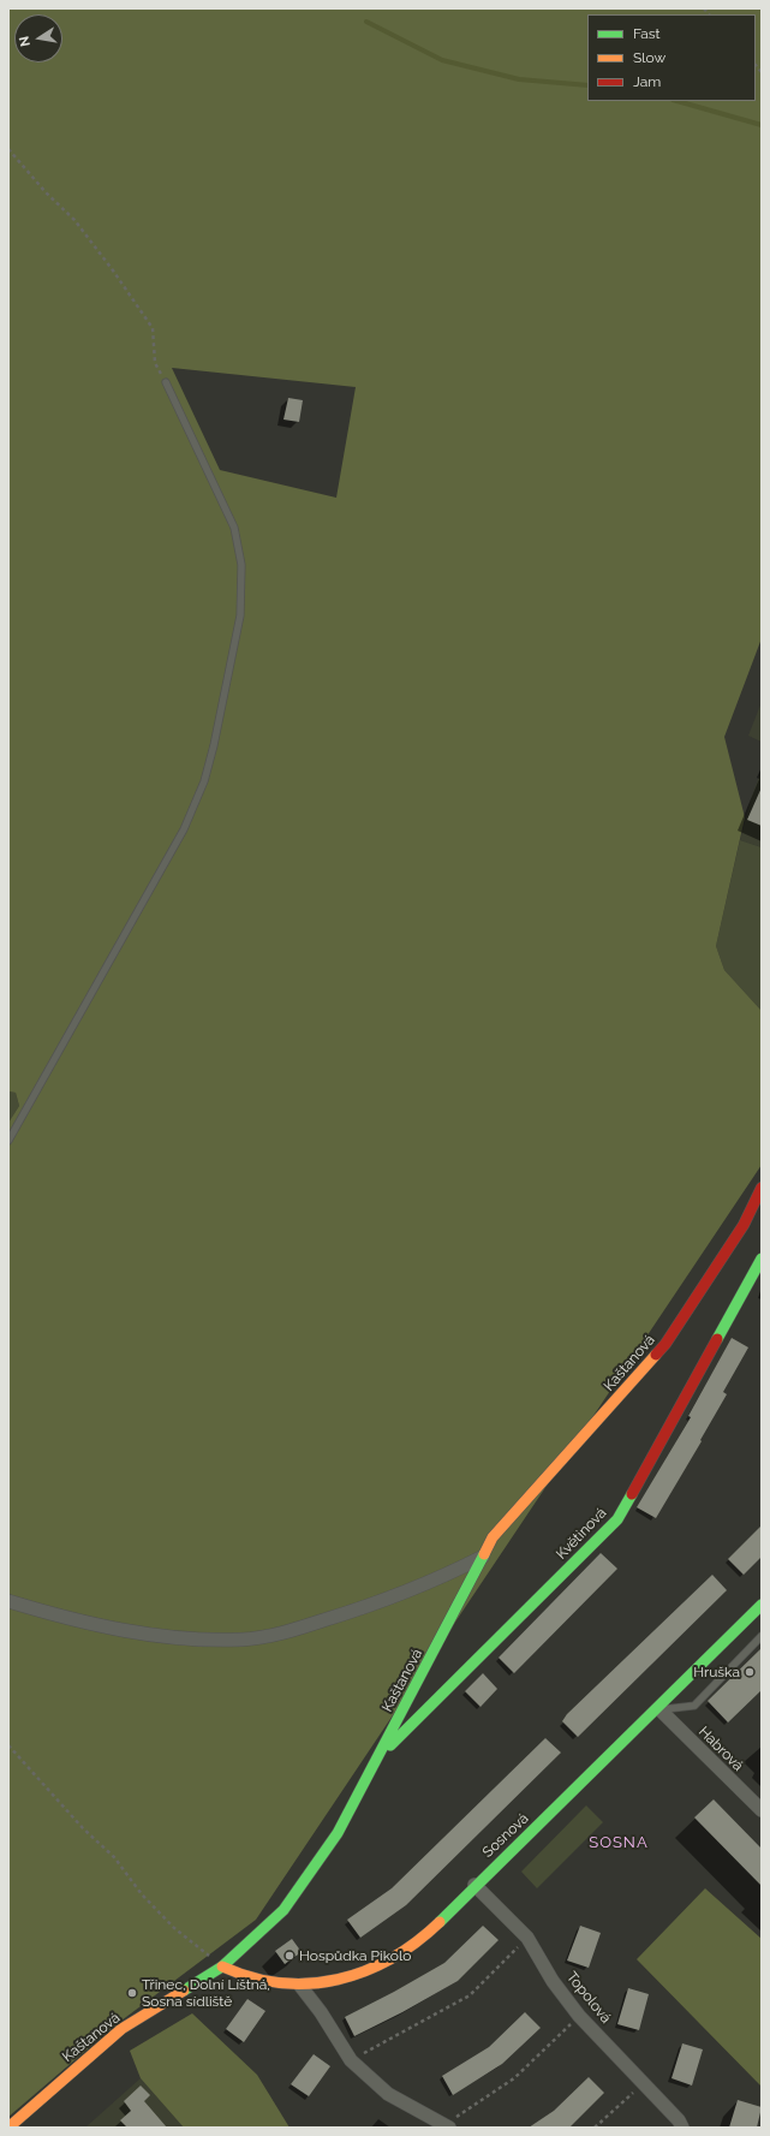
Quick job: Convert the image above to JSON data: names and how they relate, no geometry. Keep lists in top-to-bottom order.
{
  "streets": {
    "street": [
      "Kaštanová",
      "Květinová",
      "Habrová",
      "Sosnová",
      "Topolová"
    ]
  },
  "crossings": [
    ["Kaštanová", "Květinová"],
    ["Kaštanová", "Sosnová"],
    ["Habrová", "Sosnová"],
    ["Sosnová", "Topolová"]
  ],
  "districts": ["SOSNA"],
  "places": ["Hruška", "Hospůdka Pikolo", "Třinec, Dolní Líštná, Sosna sídliště"],
  "legend": ["Fast", "Slow", "Jam"],
  "north": "left"
}
